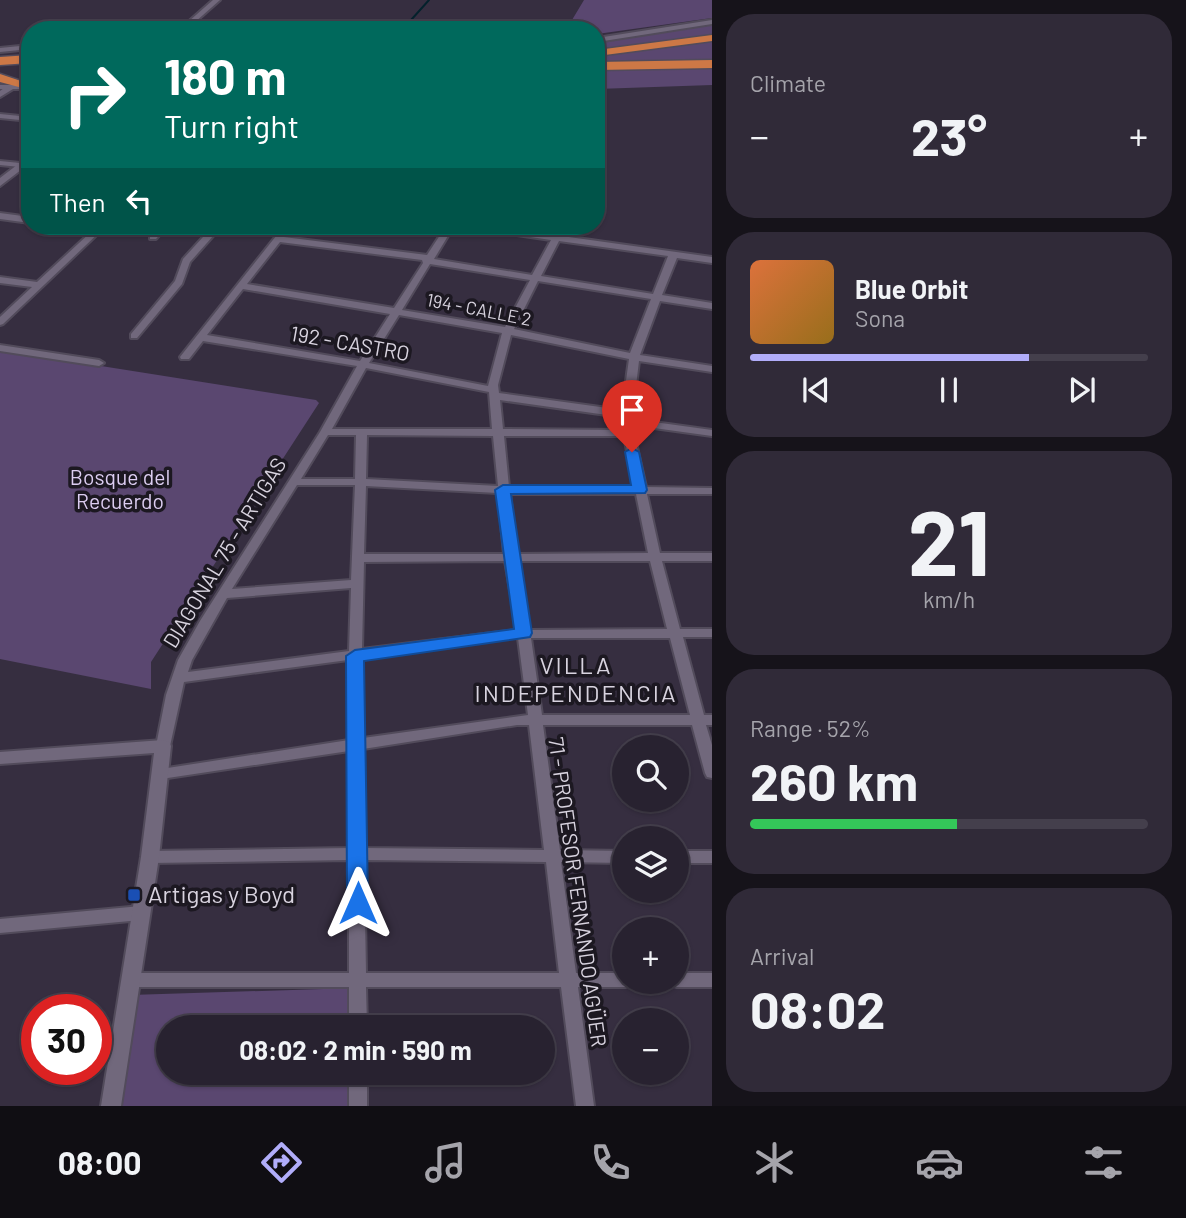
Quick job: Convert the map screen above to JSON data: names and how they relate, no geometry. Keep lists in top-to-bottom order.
{
  "streets": {
    "street": [
      "194 - CALLE 2",
      "192 - CASTRO",
      "DIAGONAL 75 - ARTIGAS",
      "71 - PROFESOR FERNANDO AGÜER"
    ]
  },
  "crossings": [
    ["194 - CALLE 2", "DIAGONAL 75 - ARTIGAS"],
    ["194 - CALLE 2", "71 - PROFESOR FERNANDO AGÜER"],
    ["192 - CASTRO", "DIAGONAL 75 - ARTIGAS"],
    ["192 - CASTRO", "71 - PROFESOR FERNANDO AGÜER"]
  ],
  "districts": ["VILLA INDEPENDENCIA"],
  "parks": ["Bosque del Recuerdo"],
  "places": {
    "transit": ["Artigas y Boyd"]
  },
  "page": {
    "tile": [
      "Climate",
      ["21", "km/h"],
      ["Range · 52%", "260 km"],
      ["Arrival", "08:02"]
    ],
    "turn": ["180 m", "Turn right"],
    "heat": ["−", "23°", "+"],
    "then": "Then",
    "song": ["Blue Orbit", "Sona"],
    "map_buttons": ["+", "−"],
    "limit": "30",
    "trip": "08:02 · 2 min · 590 m",
    "tabs": "08:00"
  }
}
